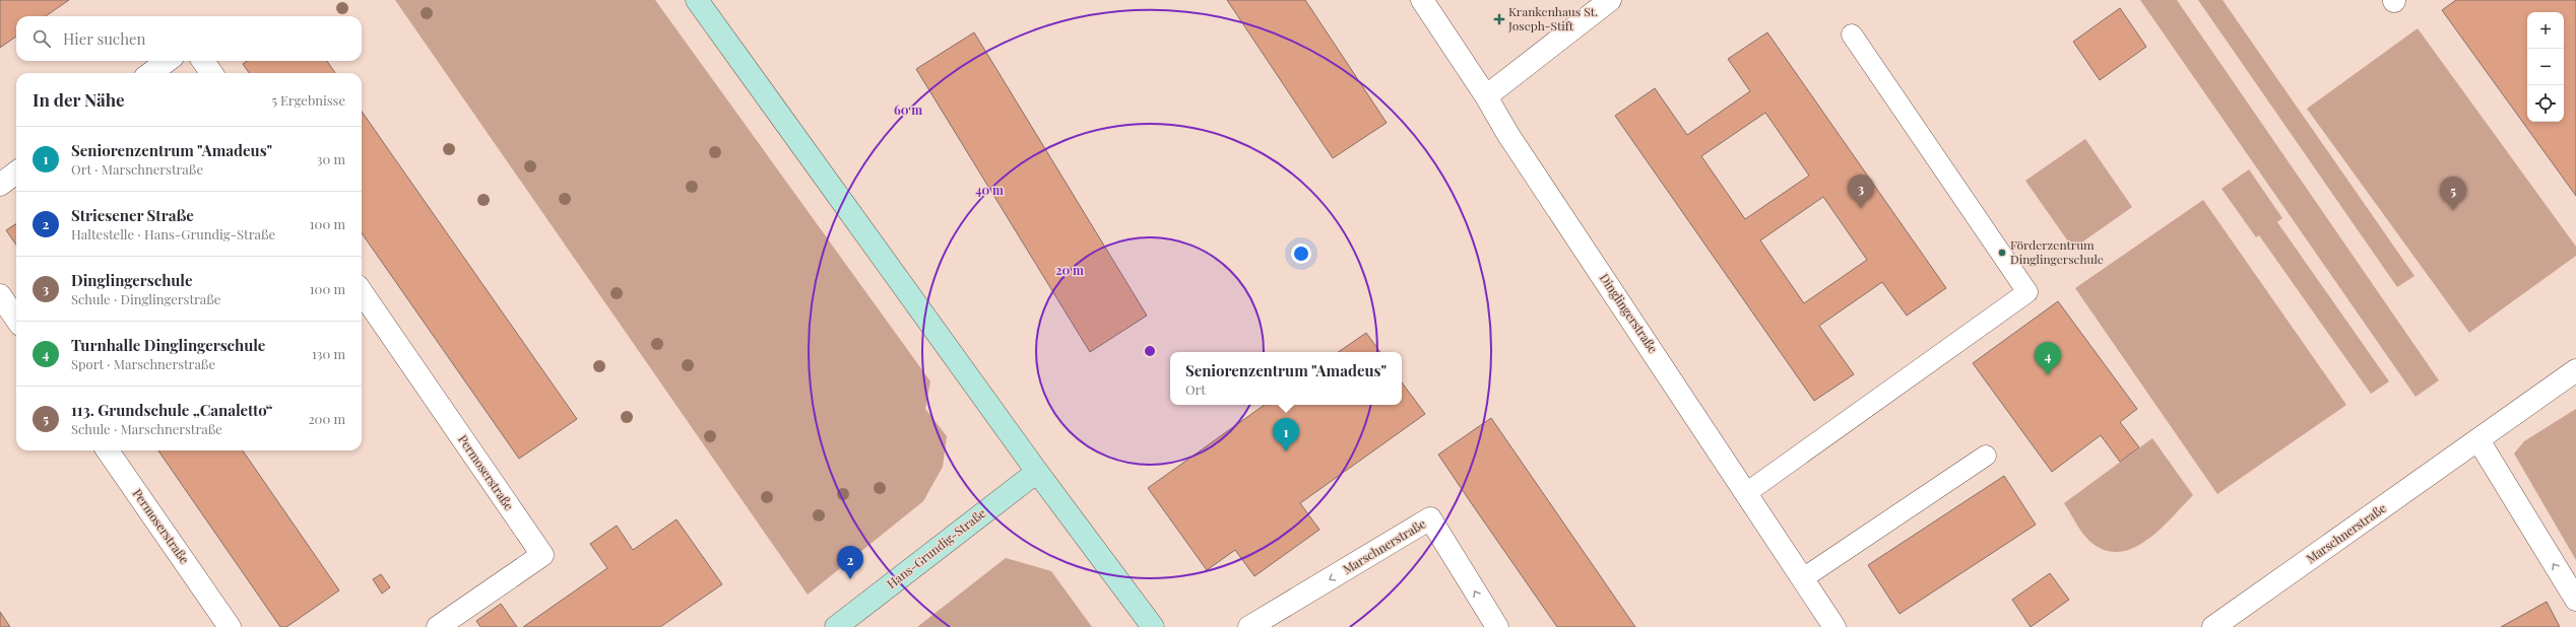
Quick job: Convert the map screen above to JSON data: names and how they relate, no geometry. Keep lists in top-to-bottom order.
{
  "streets": {
    "main road": ["Hans-Grundig-Straße"],
    "street": ["Dinglingerstraße", "Permoserstraße", "Marschnerstraße"]
  },
  "places": {
    "health": ["Krankenhaus St. Joseph-Stift"],
    "other": ["Förderzentrum Dinglingerschule"]
  },
  "page": {
    "map_buttons": ["+", "−"],
    "search": "Hier suchen",
    "heading": ["In der Nähe", "5 Ergebnisse"],
    "list": [
      {
        "mark": "1",
        "name": "Seniorenzentrum \"Amadeus\"",
        "note": "Ort · Marschnerstraße",
        "value": "30 m"
      },
      {
        "mark": "2",
        "name": "Striesener Straße",
        "note": "Haltestelle · Hans-Grundig-Straße",
        "value": "100 m"
      },
      {
        "mark": "3",
        "name": "Dinglingerschule",
        "note": "Schule · Dinglingerstraße",
        "value": "100 m"
      },
      {
        "mark": "4",
        "name": "Turnhalle Dinglingerschule",
        "note": "Sport · Marschnerstraße",
        "value": "130 m"
      },
      {
        "mark": "5",
        "name": "113. Grundschule „Canaletto“",
        "note": "Schule · Marschnerstraße",
        "value": "200 m"
      }
    ],
    "pins": [
      "3",
      "5",
      "4",
      "1",
      "2"
    ],
    "popup": ["Seniorenzentrum \"Amadeus\"", "Ort"]
  },
  "rings": ["60 m", "40 m", "20 m"]
}
